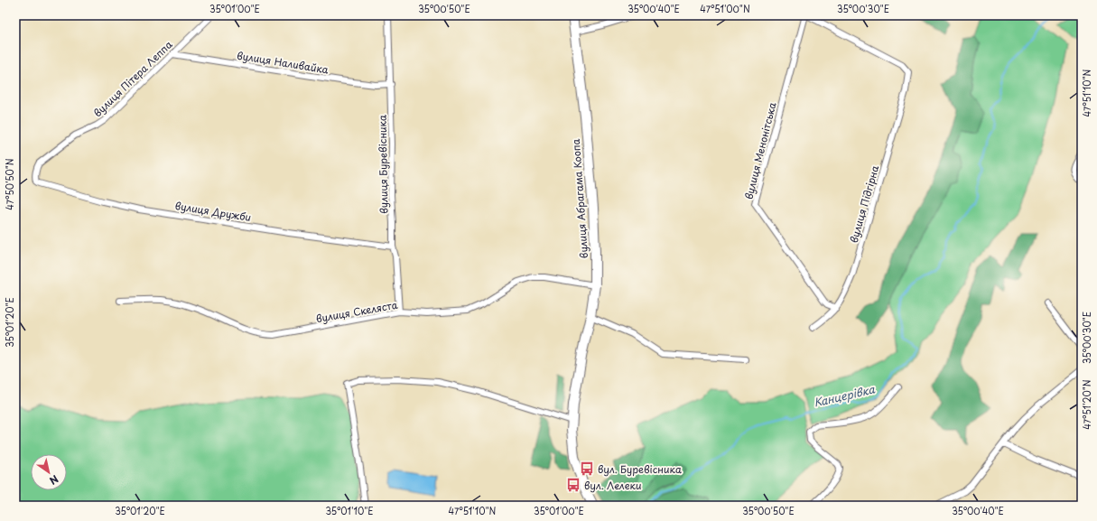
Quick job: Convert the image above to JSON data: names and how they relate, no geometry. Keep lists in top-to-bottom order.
{
  "streets": {
    "main road": ["вулиця Абрагама Коопа"],
    "street": [
      "вулиця Наливайка",
      "вулиця Пітера Леппа",
      "вулиця Менонітська",
      "вулиця Буревісника",
      "вулиця Підгірна",
      "вулиця Дружби",
      "вулиця Скеляста"
    ]
  },
  "crossings": [
    ["вулиця Наливайка", "вулиця Пітера Леппа"],
    ["вулиця Наливайка", "вулиця Буревісника"],
    ["вулиця Пітера Леппа", "вулиця Дружби"],
    ["вулиця Менонітська", "вулиця Підгірна"],
    ["вулиця Буревісника", "вулиця Дружби"],
    ["вулиця Буревісника", "вулиця Скеляста"],
    ["вулиця Абрагама Коопа", "вулиця Скеляста"]
  ],
  "water": ["Канцерівка"],
  "places": {
    "bus stop": ["вул. Буревісника", "вул. Лелеки"]
  },
  "north": "bottom right",
  "coordinates": [
    "35°01'00\"E",
    "35°00'50\"E",
    "35°00'40\"E",
    "47°51'00\"N",
    "35°00'30\"E",
    "47°51'10\"N",
    "47°50'50\"N",
    "35°01'20\"E",
    "47°51'20\"N",
    "35°01'10\"E"
  ]
}
